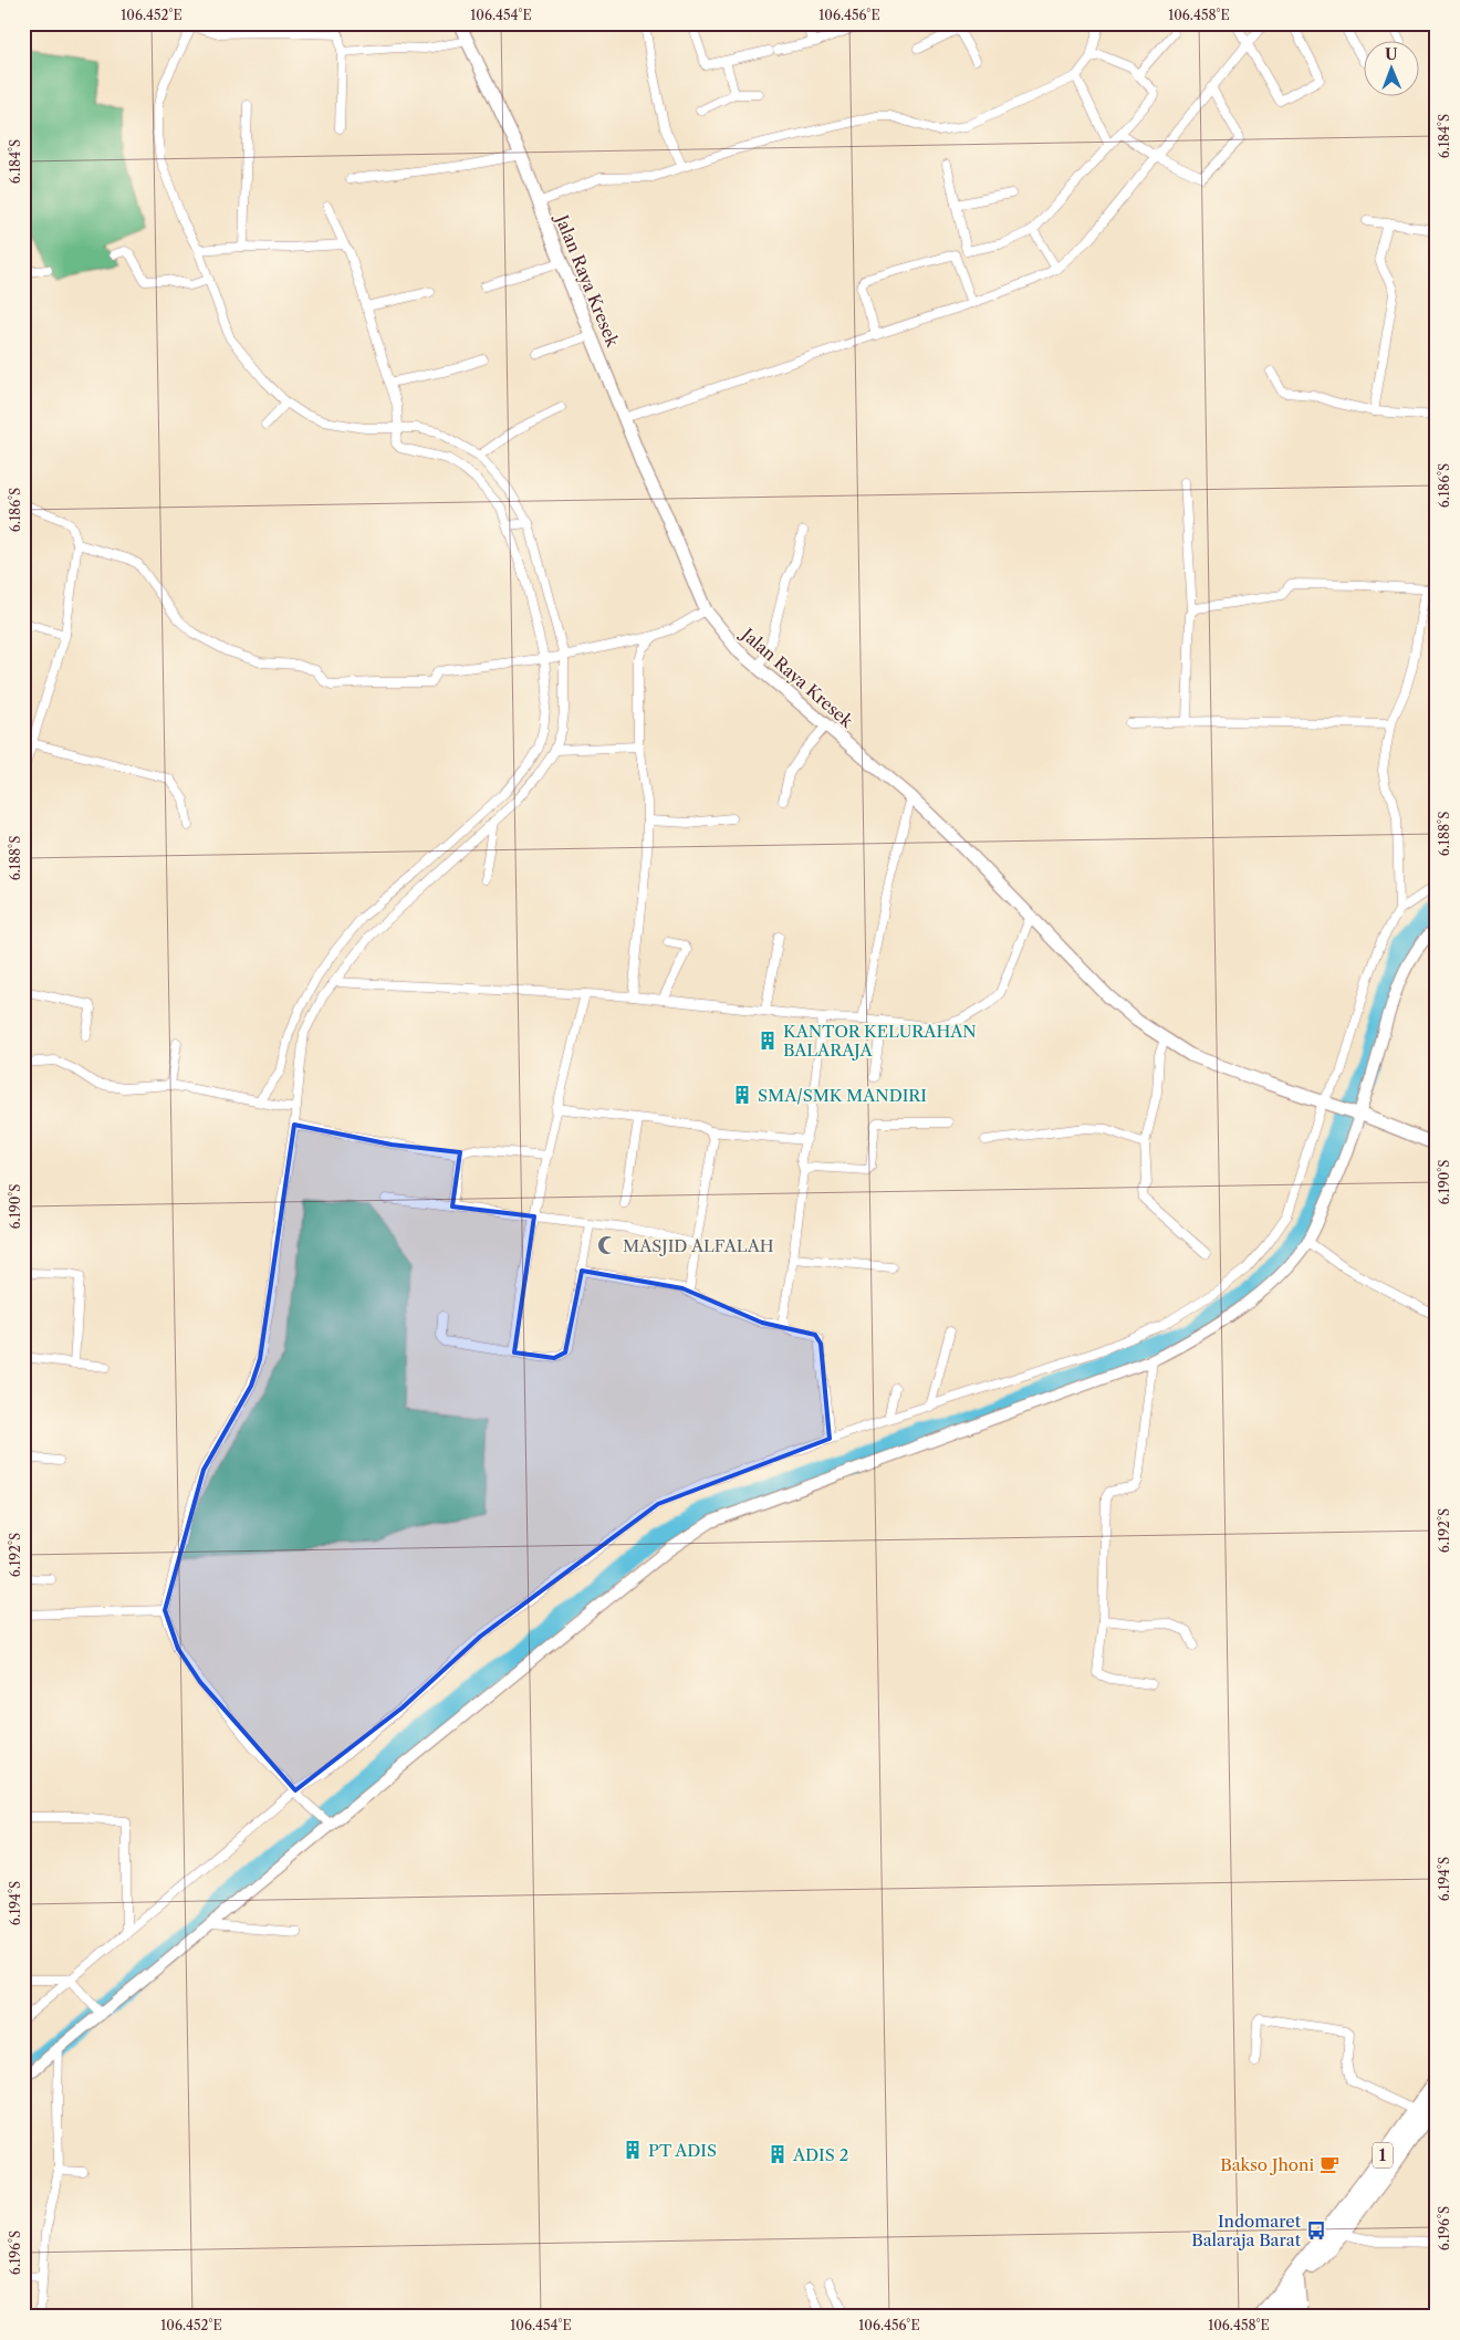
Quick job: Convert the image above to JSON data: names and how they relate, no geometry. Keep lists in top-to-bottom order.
{
  "streets": {
    "highway": ["1"],
    "main road": ["Jalan Raya Kresek"]
  },
  "places": {
    "building": [
      "KANTOR KELURAHAN BALARAJA",
      "SMA/SMK MANDIRI",
      "PT ADIS",
      "ADIS 2"
    ],
    "mosque": ["MASJID ALFALAH"],
    "cafe": ["Bakso Jhoni"],
    "bus stop": ["Indomaret Balaraja Barat"]
  },
  "north": "top",
  "coordinates": [
    "106.452°E",
    "106.454°E",
    "106.456°E",
    "106.458°E",
    "6.184°S",
    "6.186°S",
    "6.188°S",
    "6.190°S",
    "6.192°S",
    "6.194°S",
    "6.196°S"
  ]
}
